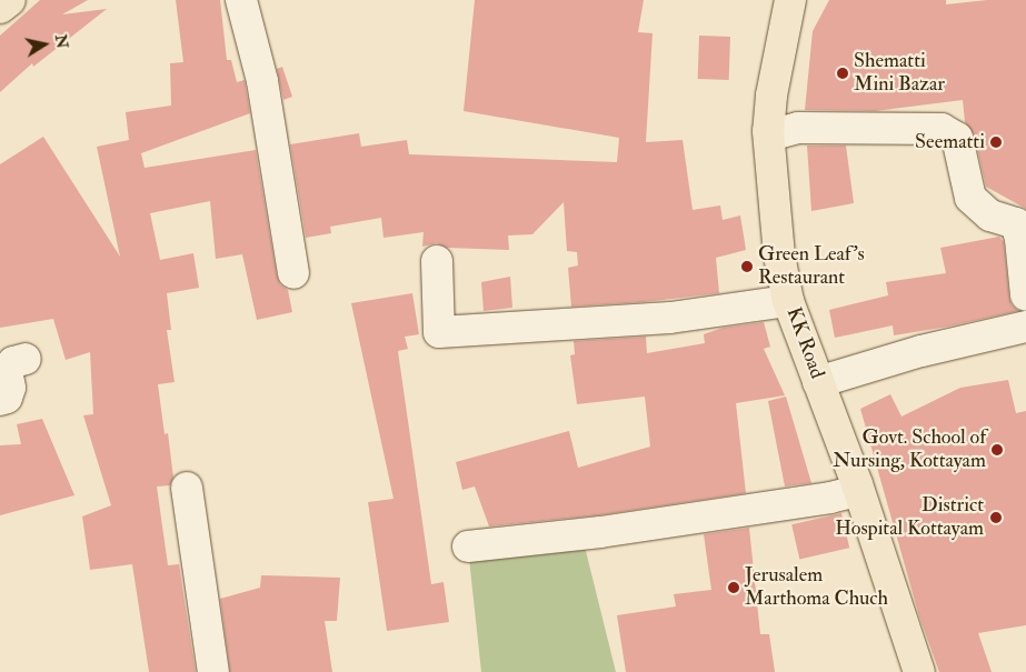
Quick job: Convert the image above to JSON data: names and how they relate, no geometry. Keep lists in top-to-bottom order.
{
  "streets": {
    "main road": ["KK Road"]
  },
  "places": [
    "Shematti Mini Bazar",
    "Seematti",
    "Green Leaf's Restaurant",
    "Govt. School of Nursing, Kottayam",
    "District Hospital Kottayam",
    "Jerusalem Marthoma Chuch"
  ],
  "north": "right"
}
